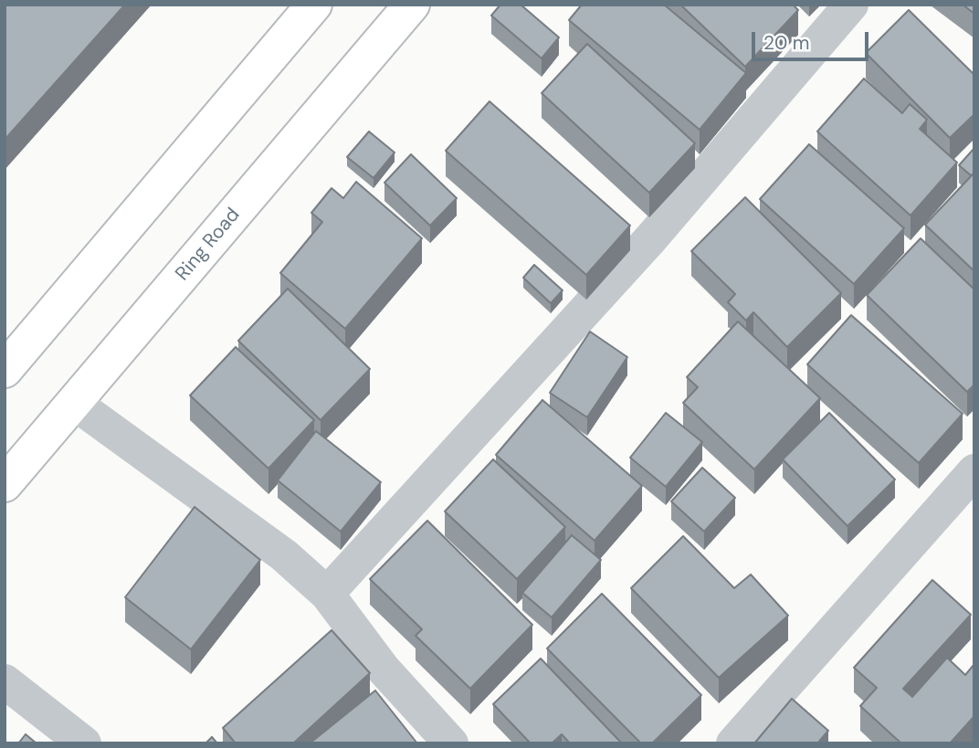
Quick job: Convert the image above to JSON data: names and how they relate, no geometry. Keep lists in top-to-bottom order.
{
  "streets": {
    "main road": ["Ring Road"]
  },
  "scale_bar": "20 m"
}
